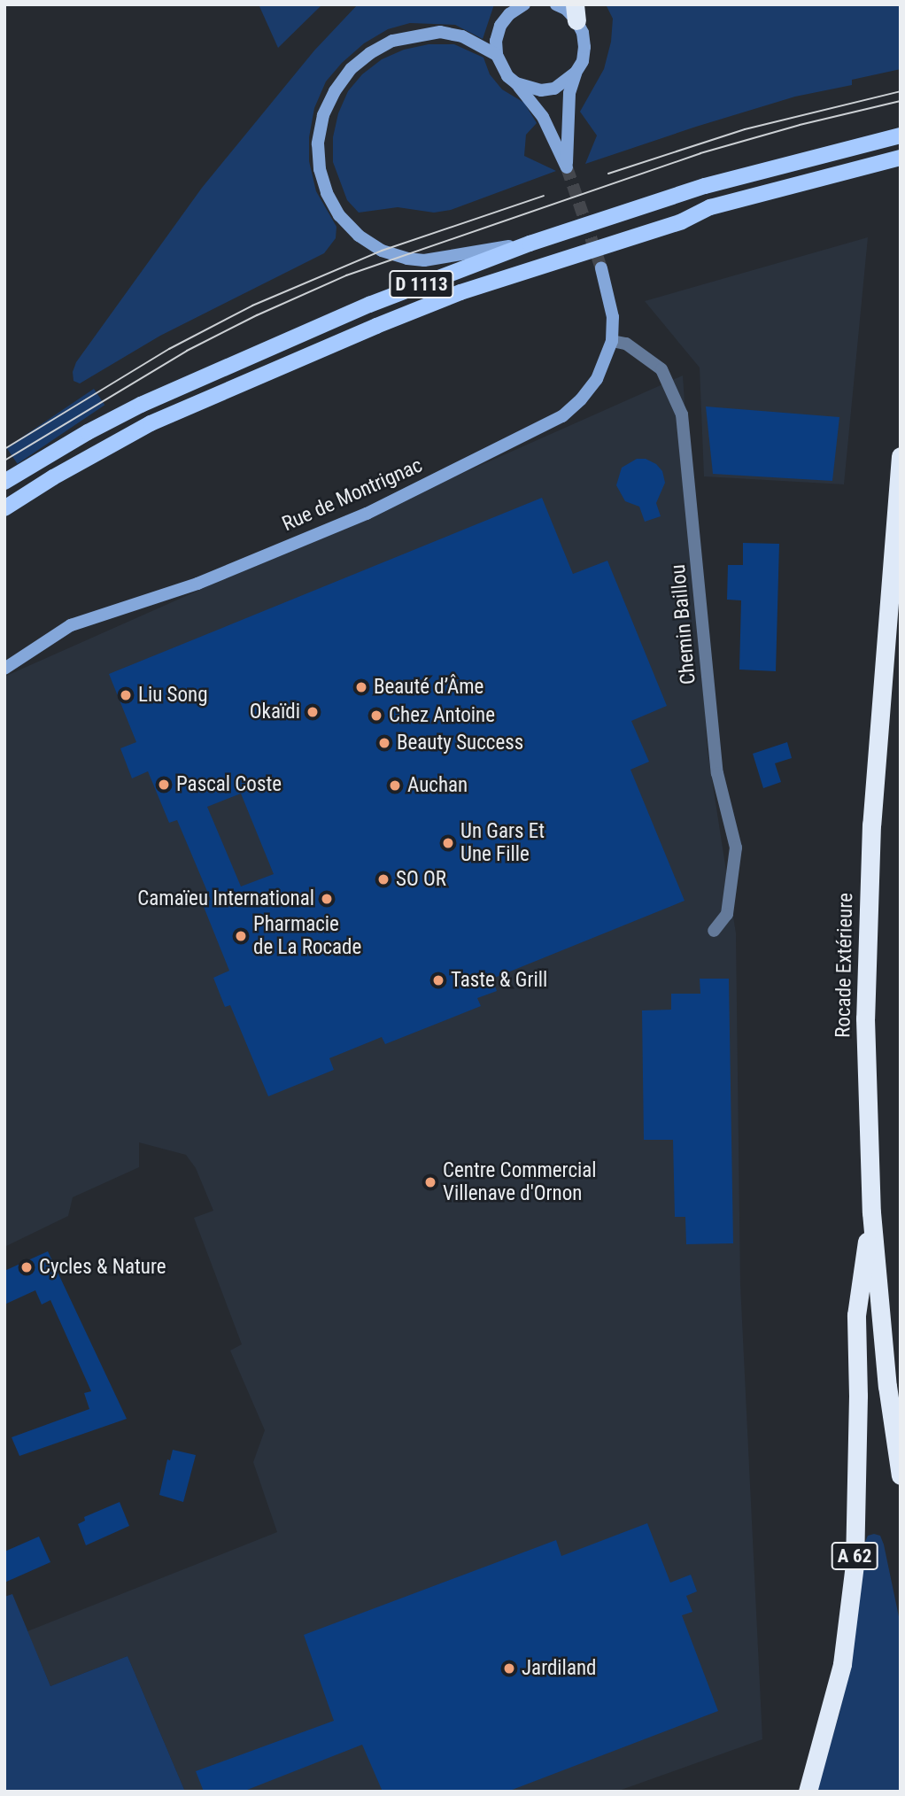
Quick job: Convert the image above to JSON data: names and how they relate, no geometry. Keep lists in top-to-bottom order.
{
  "streets": {
    "highway": ["Rocade Extérieure", "A 62"],
    "main road": ["D 1113", "Rue de Montrignac"],
    "street": ["Chemin Baillou"]
  },
  "crossings": [
    ["Rue de Montrignac", "Chemin Baillou"],
    ["Rocade Extérieure", "A 62"]
  ],
  "places": [
    "Beauté d’Âme",
    "Liu Song",
    "Okaïdi",
    "Chez Antoine",
    "Beauty Success",
    "Pascal Coste",
    "Auchan",
    "Un Gars Et Une Fille",
    "SO OR",
    "Camaïeu International",
    "Pharmacie de La Rocade",
    "Taste & Grill",
    "Centre Commercial Villenave d'Ornon",
    "Cycles & Nature",
    "Jardiland"
  ]
}
